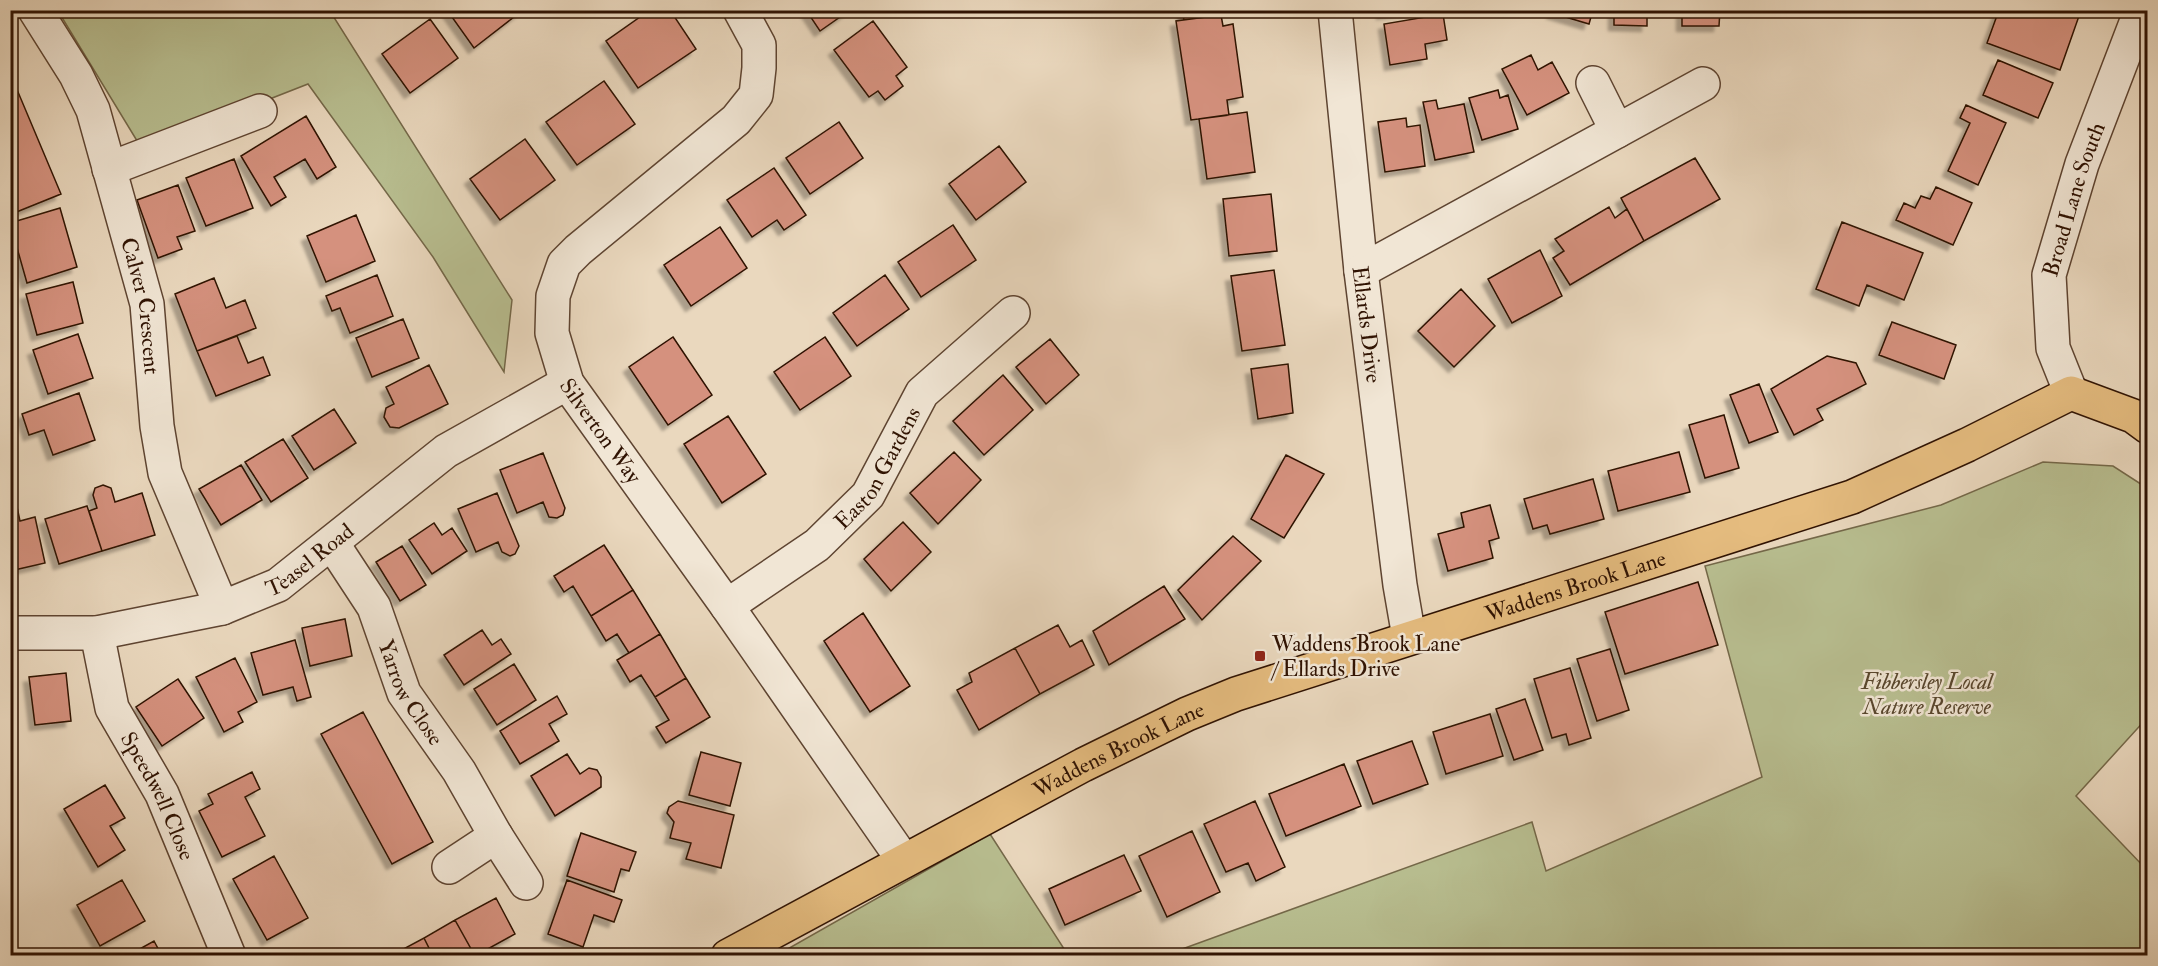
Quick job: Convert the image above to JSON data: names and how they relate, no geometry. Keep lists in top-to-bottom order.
{
  "streets": {
    "main road": ["Waddens Brook Lane"],
    "street": [
      "Broad Lane South",
      "Calver Crescent",
      "Ellards Drive",
      "Silverton Way",
      "Easton Gardens",
      "Teasel Road",
      "Yarrow Close",
      "Speedwell Close"
    ]
  },
  "crossings": [
    ["Broad Lane South", "Waddens Brook Lane"],
    ["Calver Crescent", "Teasel Road"],
    ["Ellards Drive", "Waddens Brook Lane"],
    ["Silverton Way", "Easton Gardens"],
    ["Silverton Way", "Teasel Road"],
    ["Silverton Way", "Waddens Brook Lane"],
    ["Teasel Road", "Yarrow Close"],
    ["Teasel Road", "Speedwell Close"]
  ],
  "parks": ["Fibbersley Local Nature Reserve"],
  "places": {
    "transit": ["Waddens Brook Lane / Ellards Drive"]
  }
}
